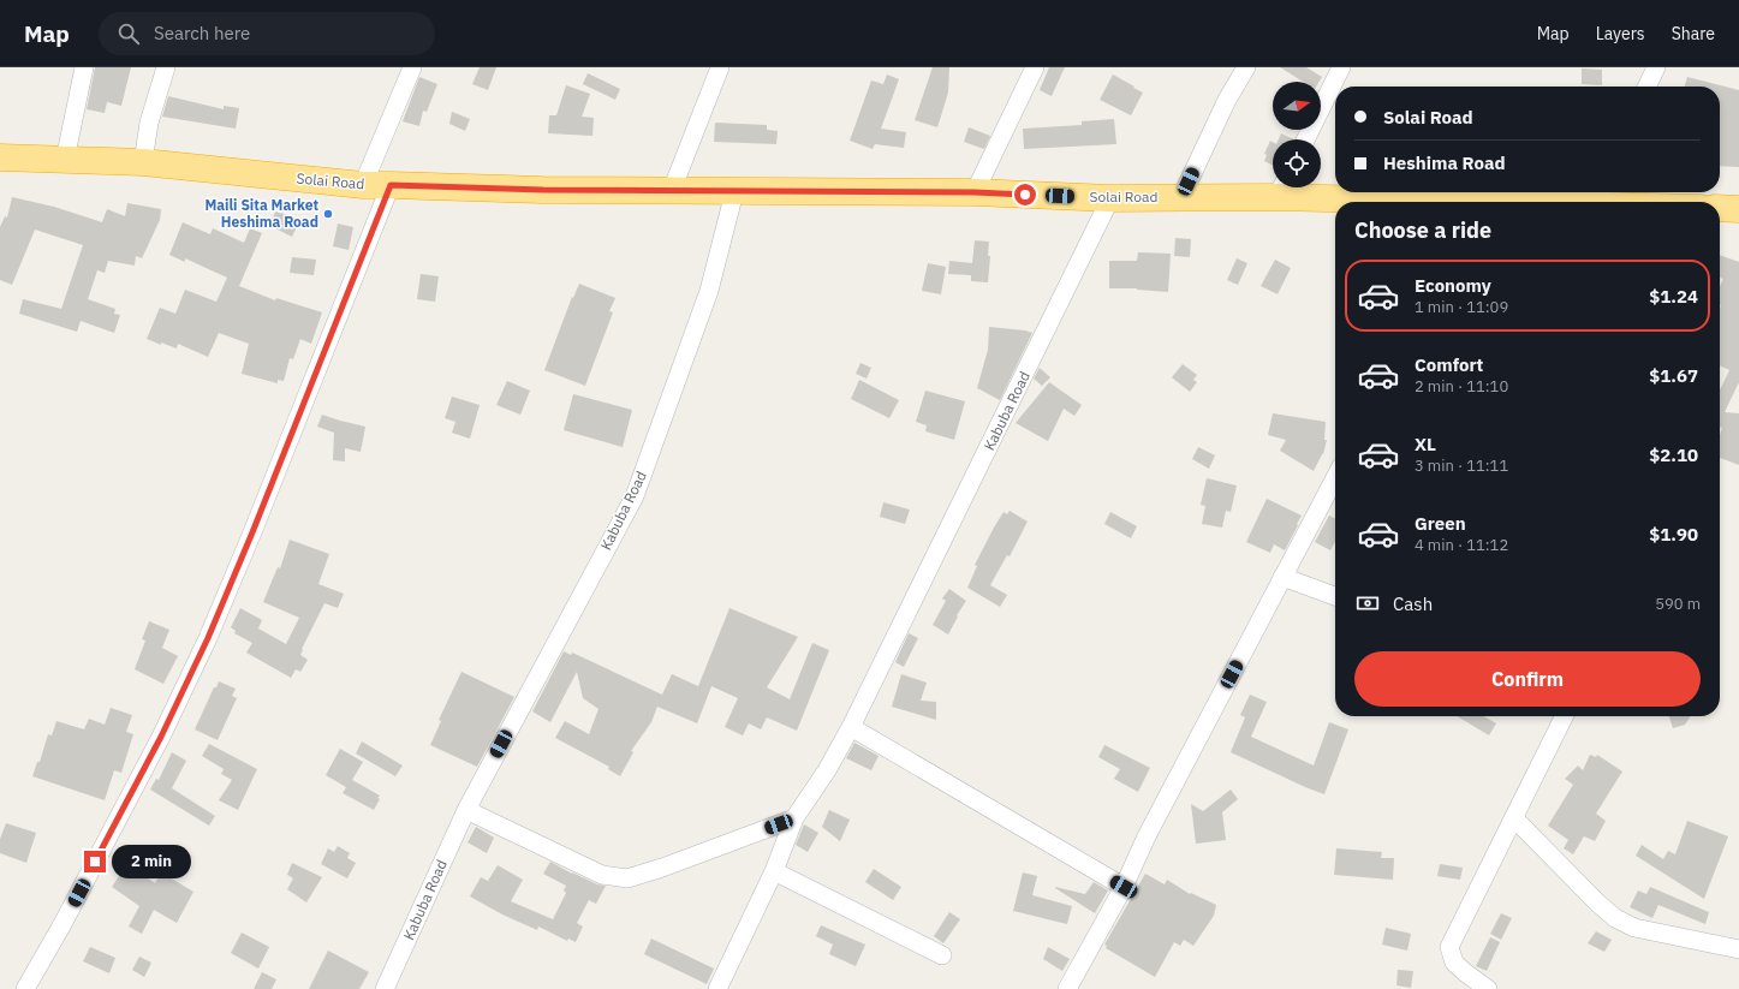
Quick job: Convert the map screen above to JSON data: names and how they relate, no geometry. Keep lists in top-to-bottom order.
{
  "streets": {
    "highway": ["Solai Road"],
    "street": ["Kabuba Road"]
  },
  "crossings": [
    ["Solai Road", "Kabuba Road"]
  ],
  "places": ["Maili Sita Market Heshima Road"],
  "north": "right",
  "page": {
    "header": "Map",
    "search": "Search here",
    "nav": ["Map", "Layers", "Share"],
    "banner": ["Solai Road", "Heshima Road"],
    "heading": "Choose a ride",
    "list": [
      {
        "name": "Economy",
        "note": "1 min · 11:09",
        "value": "$1.24"
      },
      {
        "name": "Comfort",
        "note": "2 min · 11:10",
        "value": "$1.67"
      },
      {
        "name": "XL",
        "note": "3 min · 11:11",
        "value": "$2.10"
      },
      {
        "name": "Green",
        "note": "4 min · 11:12",
        "value": "$1.90"
      }
    ],
    "pay": ["Cash", "590 m"],
    "buttons": "Confirm",
    "bubble": "2 min"
  }
}
